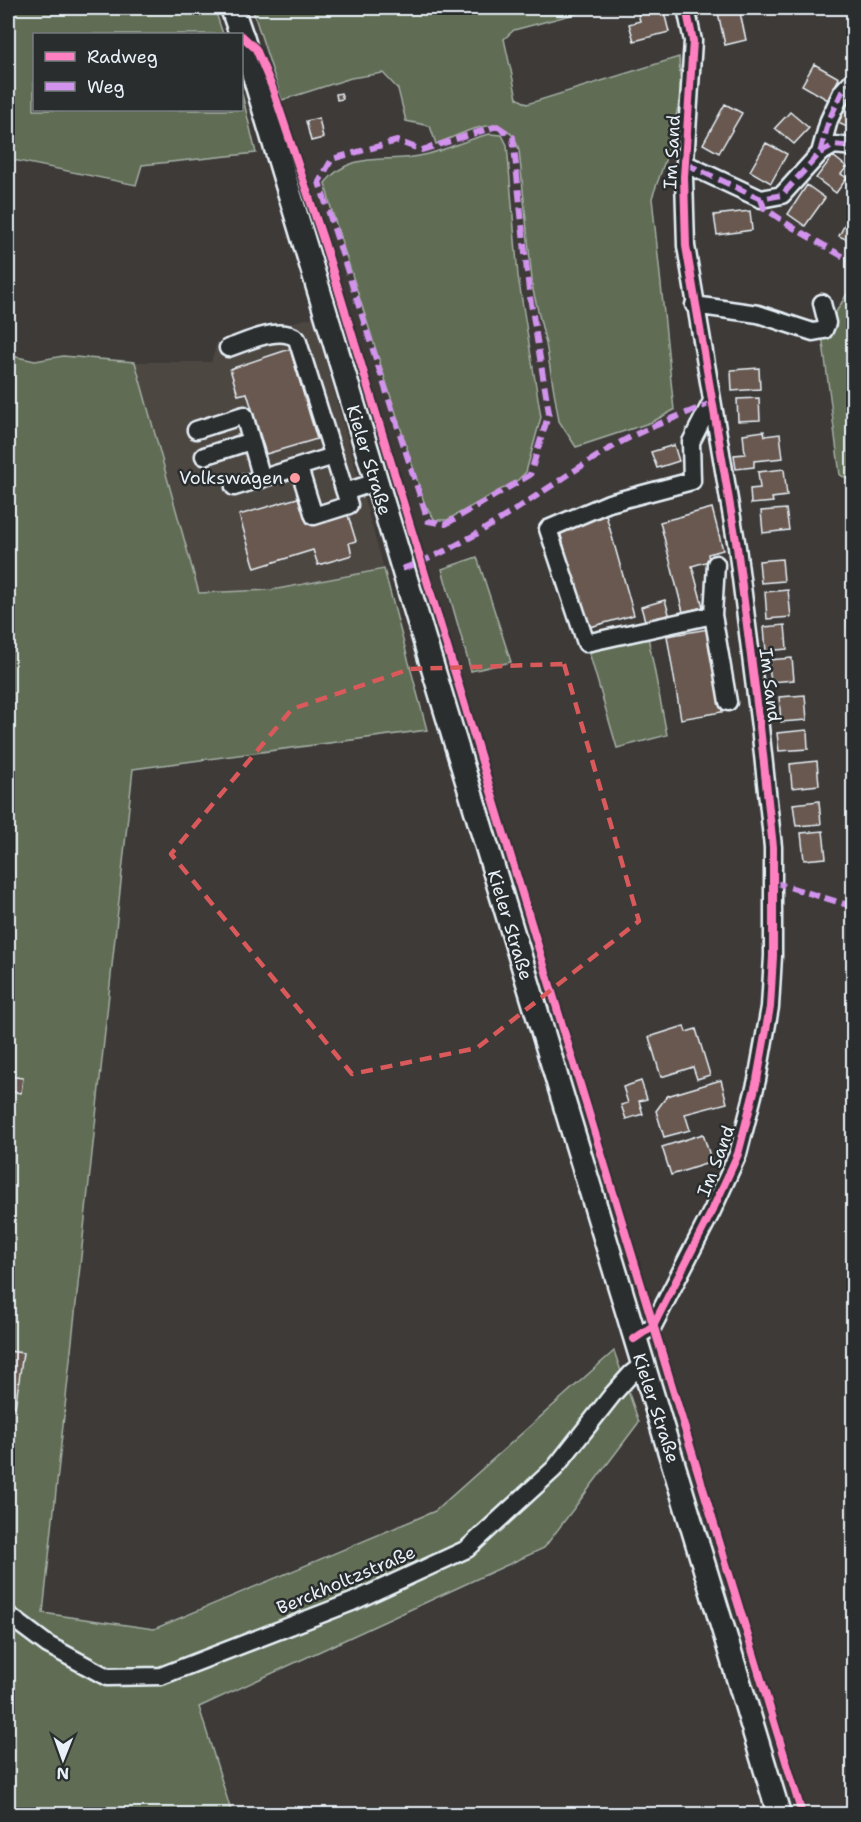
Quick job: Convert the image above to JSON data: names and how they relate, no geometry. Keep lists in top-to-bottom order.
{
  "streets": {
    "main road": ["Kieler Straße"],
    "street": ["Im Sand", "Berckholtzstraße"]
  },
  "crossings": [
    ["Im Sand", "Kieler Straße"],
    ["Kieler Straße", "Berckholtzstraße"]
  ],
  "places": ["Volkswagen"],
  "legend": ["Radweg", "Weg"],
  "north": "bottom"
}
